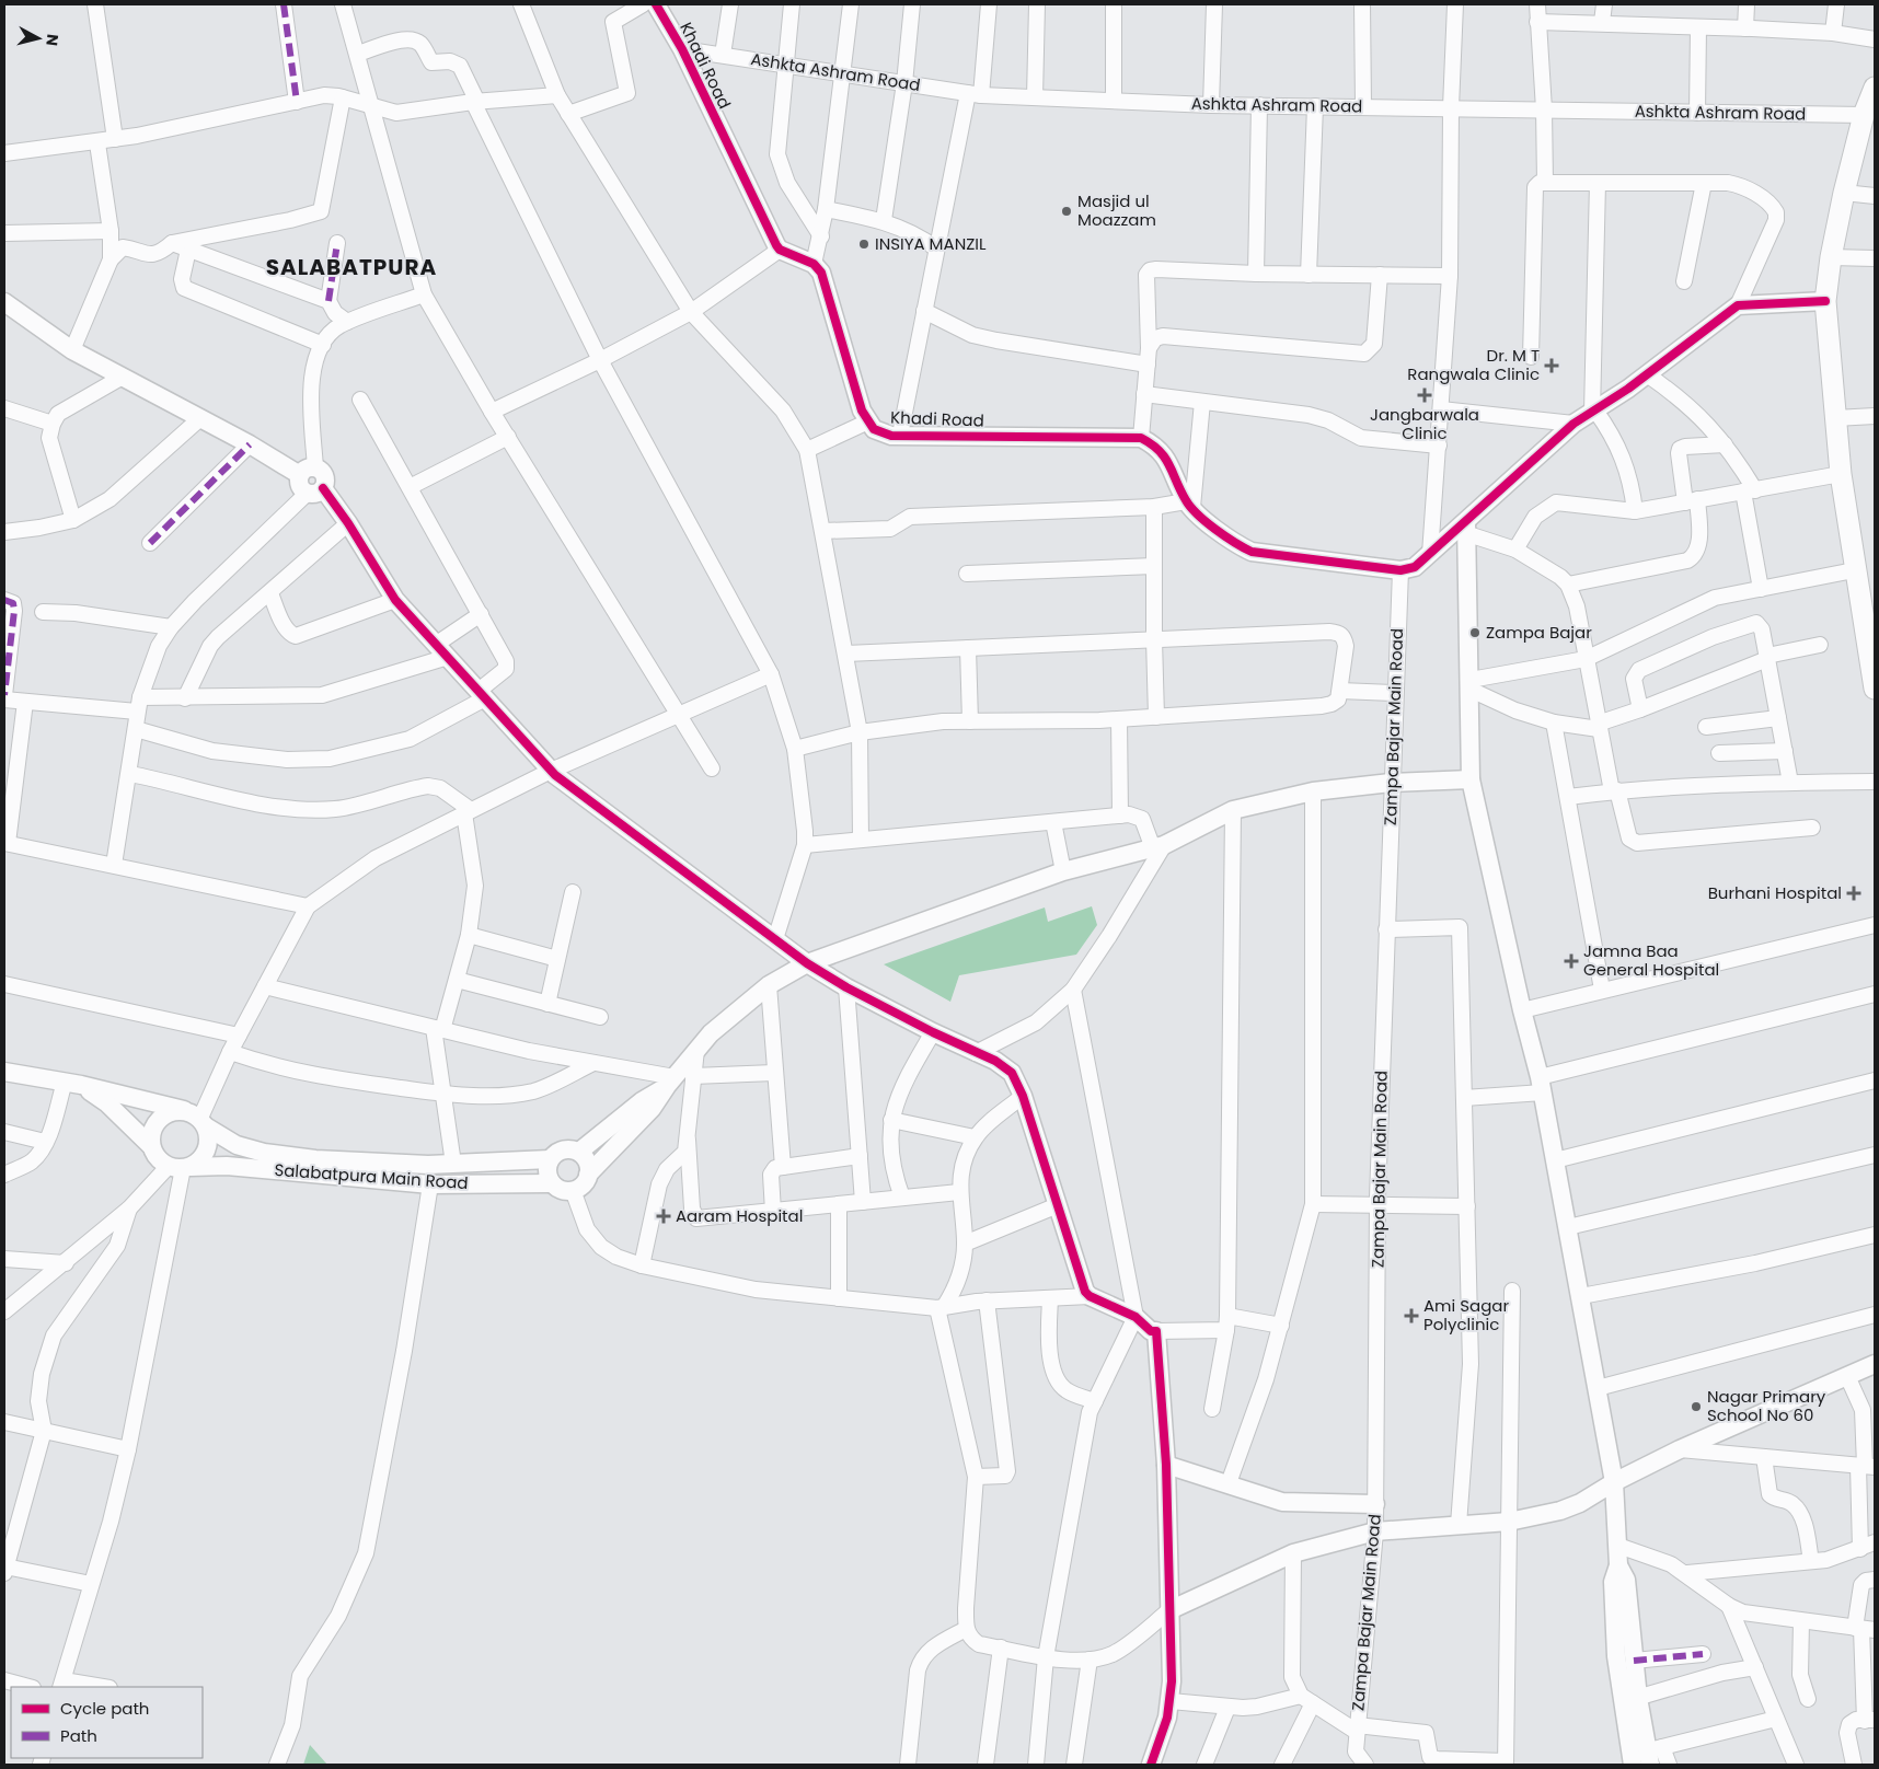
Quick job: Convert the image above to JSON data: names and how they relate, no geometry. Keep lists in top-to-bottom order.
{
  "streets": {
    "street": [
      "Khadi Road",
      "Ashkta Ashram Road",
      "Zampa Bajar Main Road",
      "Salabatpura Main Road"
    ]
  },
  "crossings": [
    ["Khadi Road", "Ashkta Ashram Road"]
  ],
  "districts": ["SALABATPURA"],
  "places": {
    "other": [
      "Masjid ul Moazzam",
      "INSIYA MANZIL",
      "Zampa Bajar",
      "Nagar Primary School No 60"
    ],
    "health": [
      "Dr. M T Rangwala Clinic",
      "Jangbarwala Clinic",
      "Burhani Hospital",
      "Jamna Baa General Hospital",
      "Aaram Hospital",
      "Ami Sagar Polyclinic"
    ]
  },
  "legend": ["Cycle path", "Path"],
  "north": "right"
}
